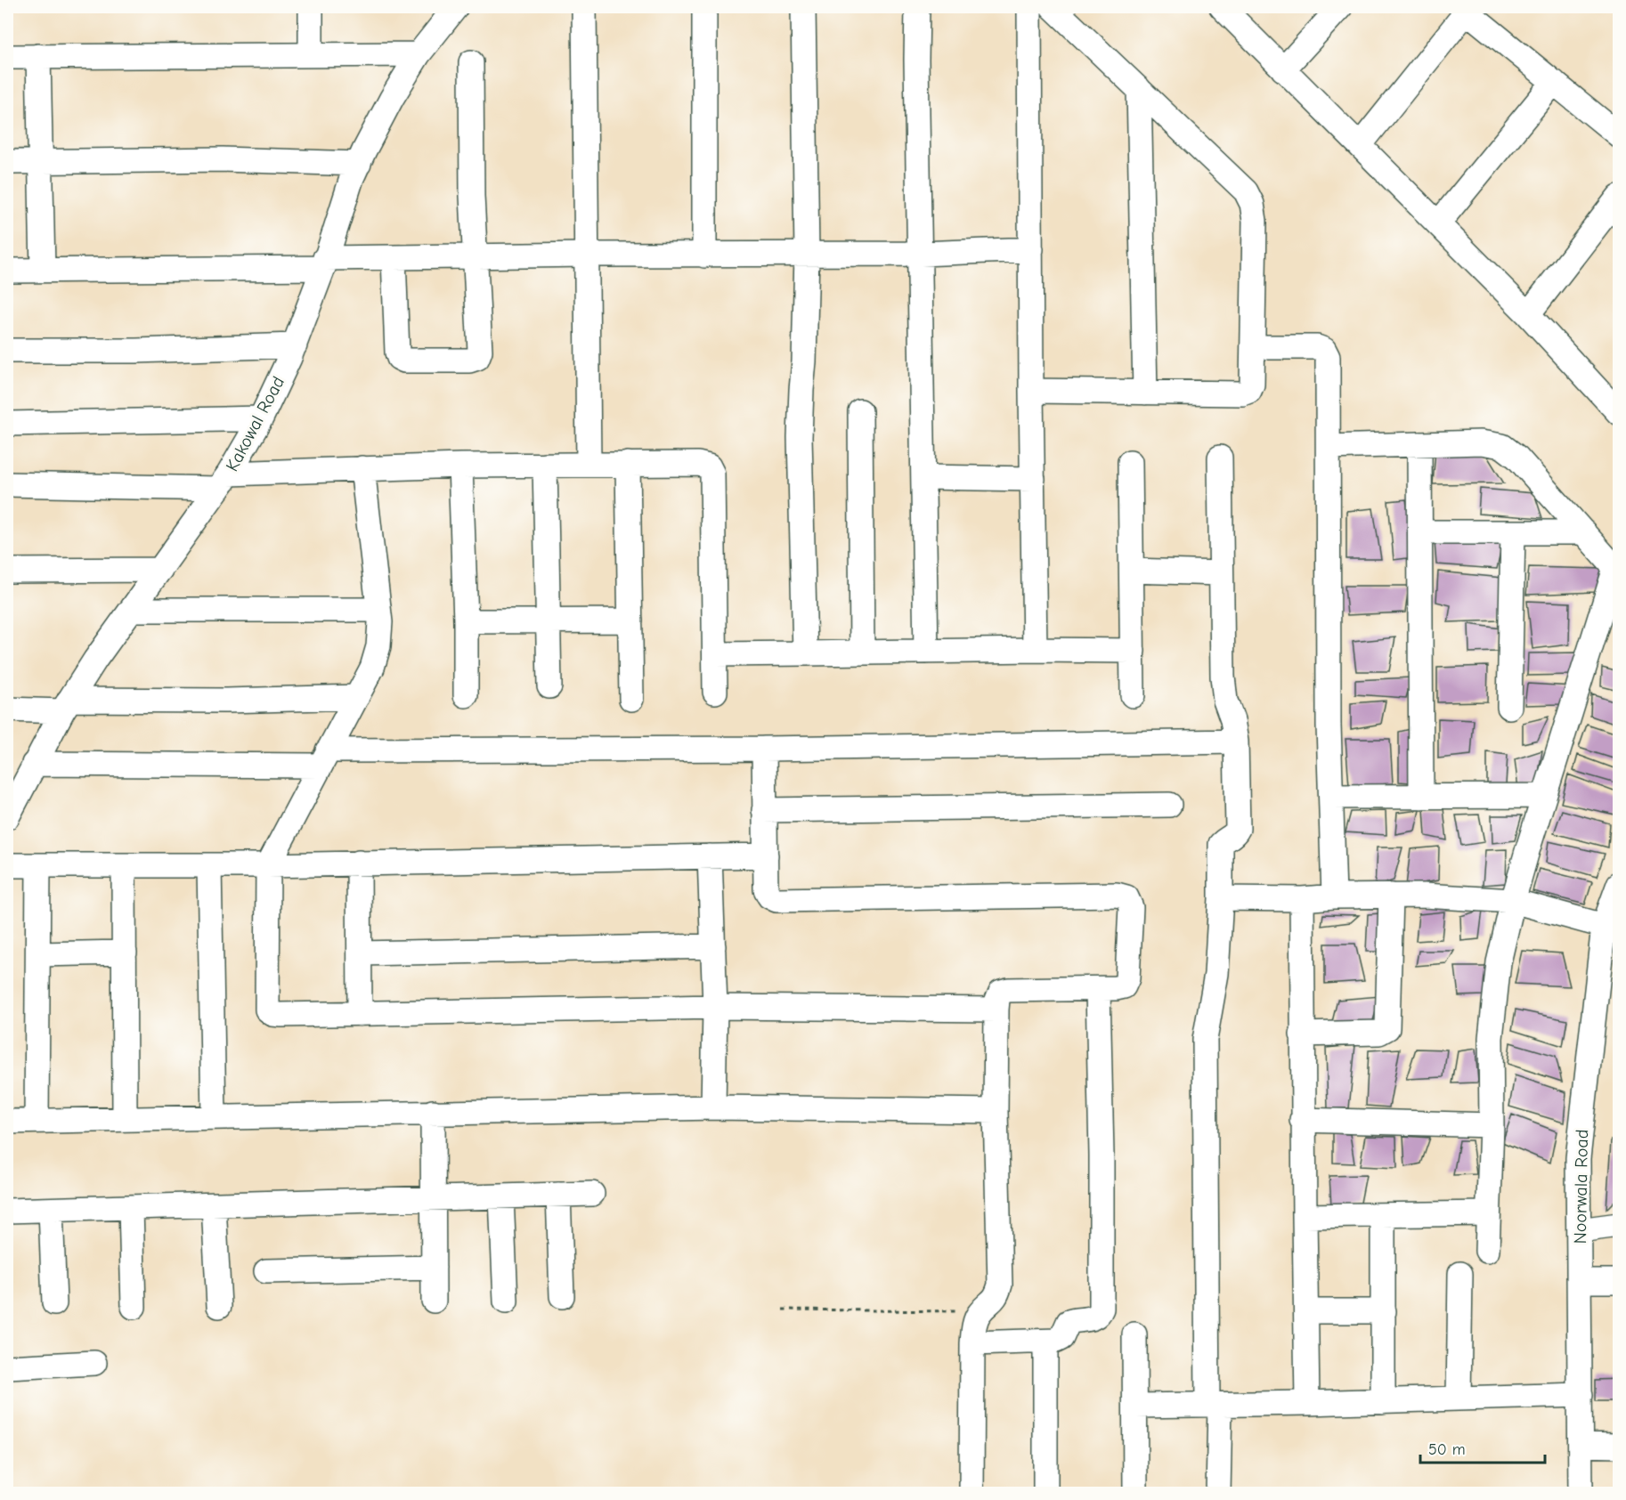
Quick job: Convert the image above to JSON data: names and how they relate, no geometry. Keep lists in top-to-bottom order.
{
  "streets": {
    "street": ["Kakowal Road", "Noorwala Road"]
  },
  "scale_bar": "50 m"
}
